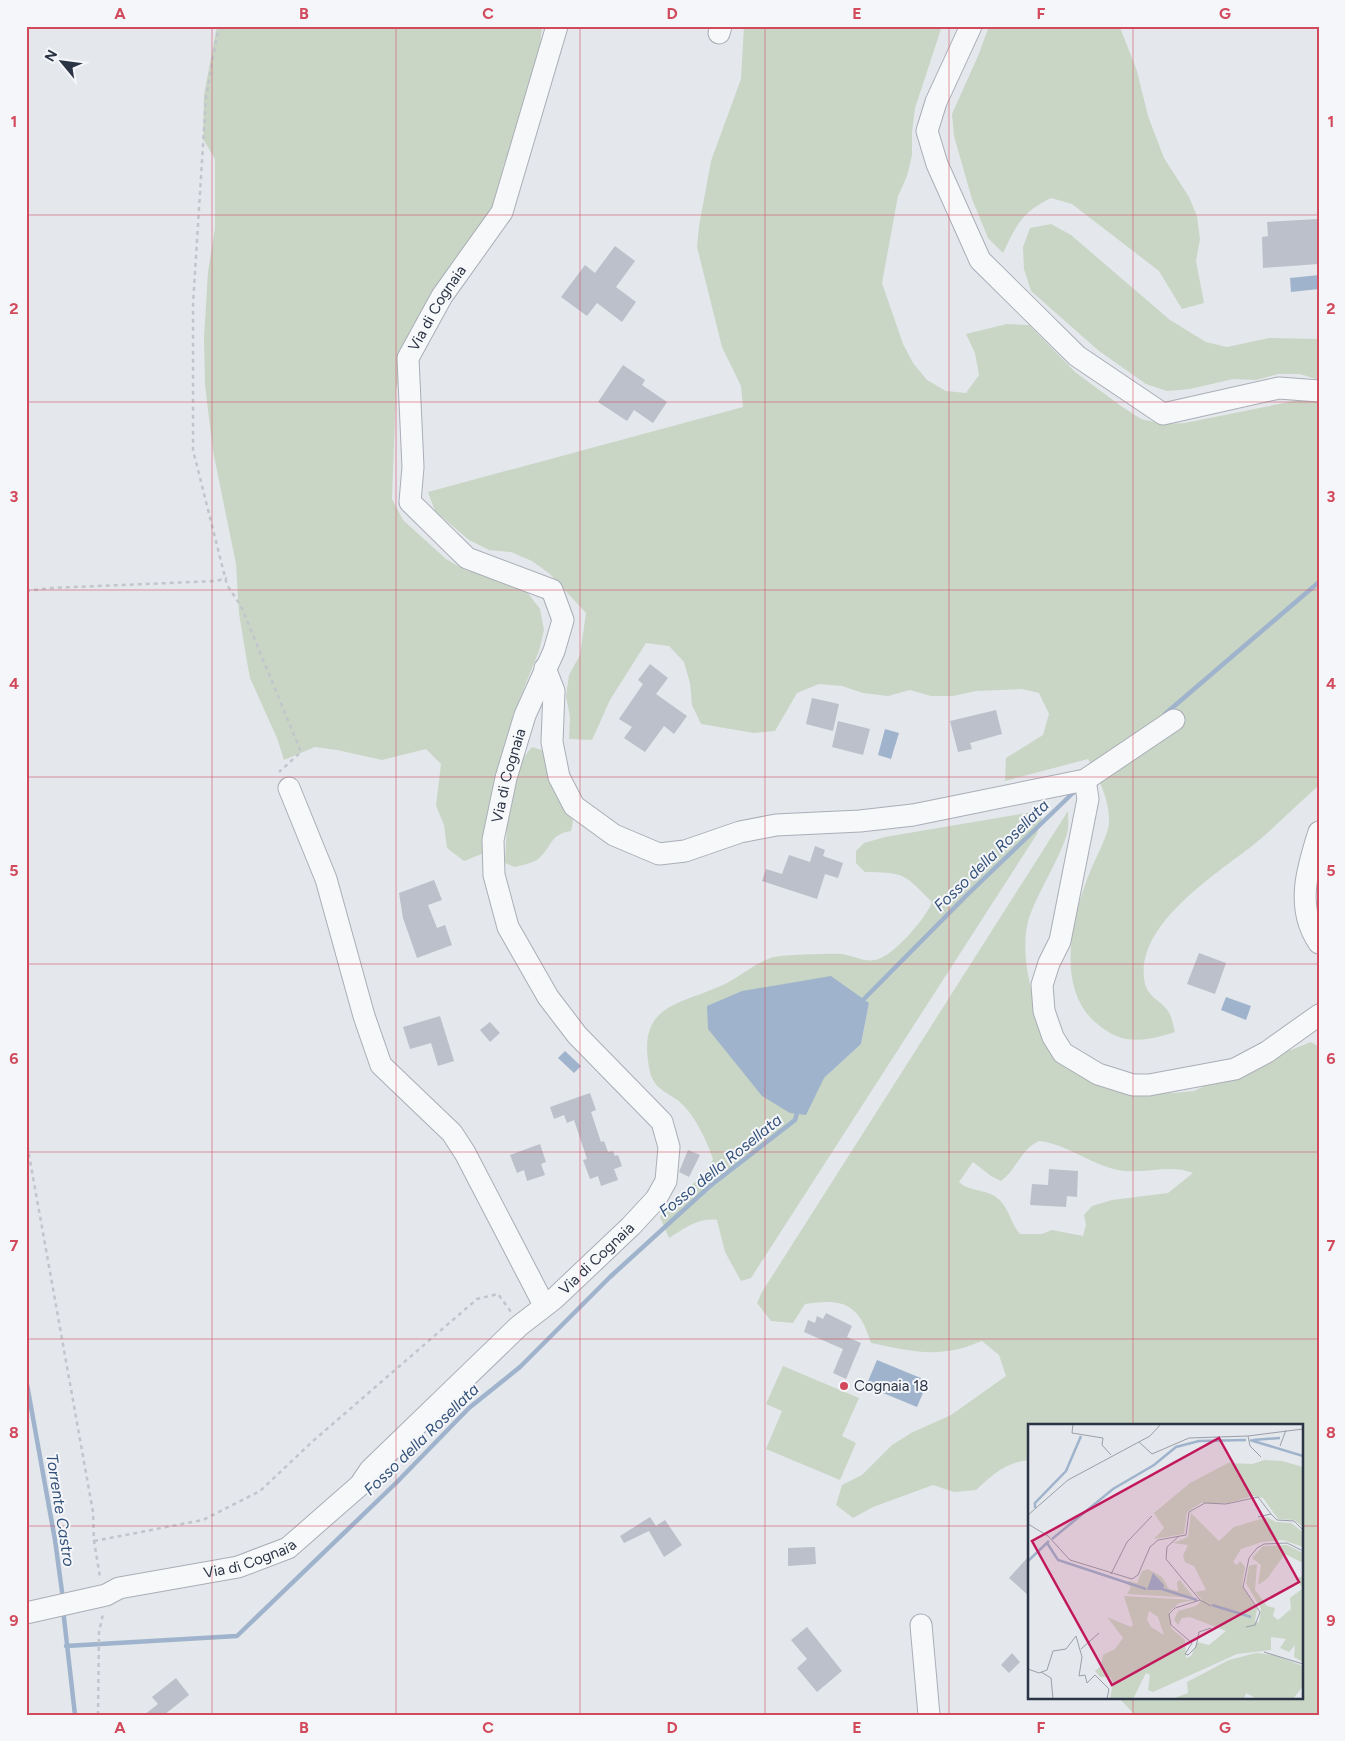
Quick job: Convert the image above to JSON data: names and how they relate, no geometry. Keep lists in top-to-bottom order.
{
  "streets": {
    "street": ["Via di Cognaia"]
  },
  "water": ["Fosso della Rosellata", "Torrente Castro"],
  "places": ["Cognaia 18"],
  "north": "top left",
  "grid": {
    "columns": [
      "A",
      "B",
      "C",
      "D",
      "E",
      "F",
      "G"
    ],
    "rows": [
      "1",
      "2",
      "3",
      "4",
      "5",
      "6",
      "7",
      "8",
      "9"
    ]
  }
}
